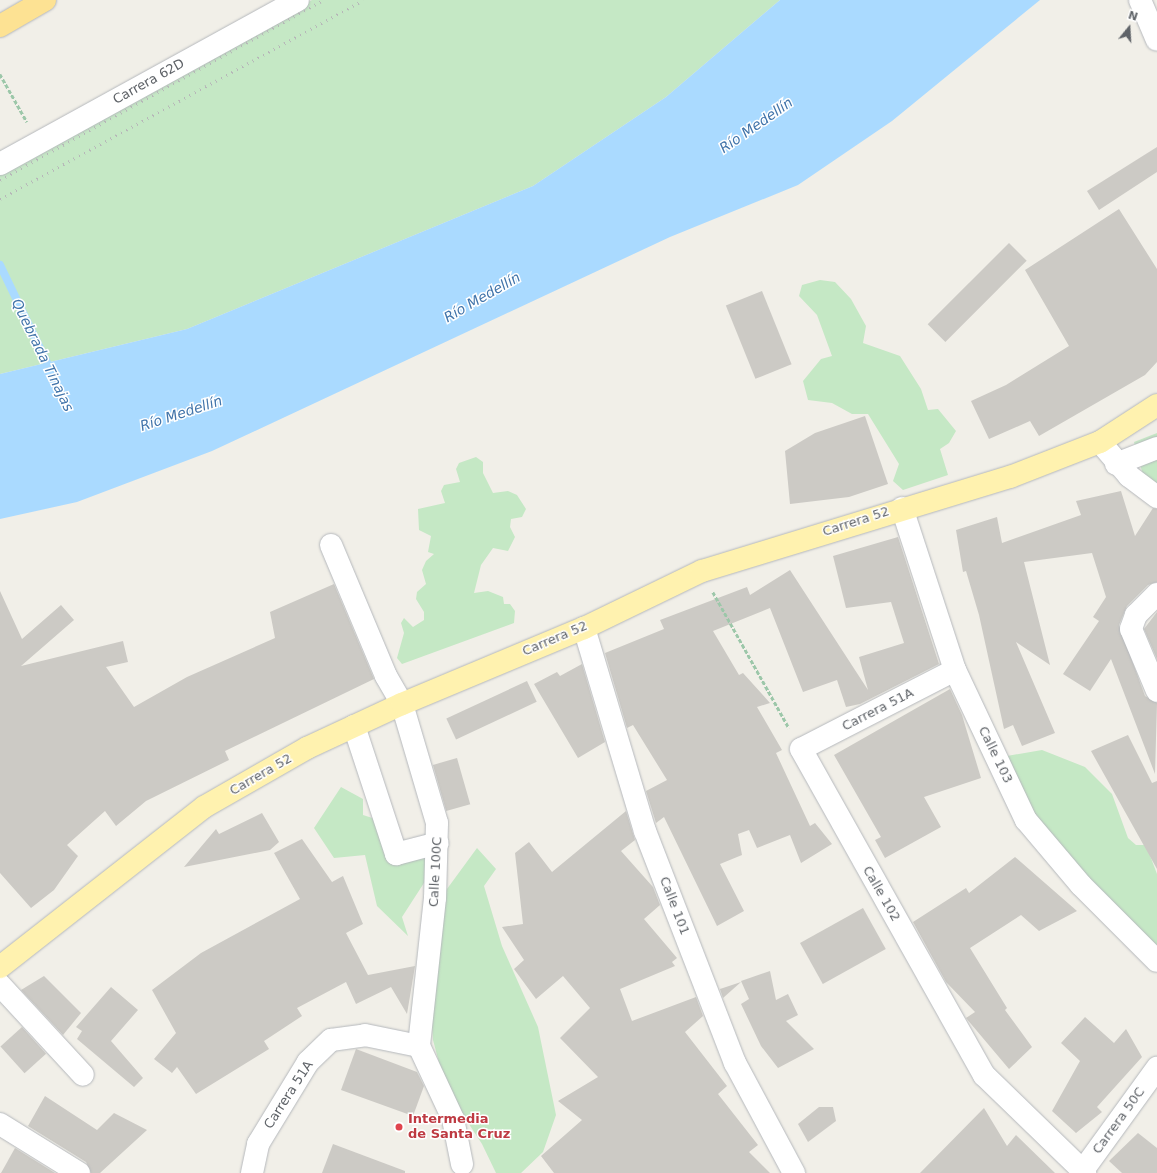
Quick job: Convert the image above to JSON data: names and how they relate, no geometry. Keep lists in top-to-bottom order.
{
  "streets": {
    "main road": ["Carrera 52"],
    "street": [
      "Carrera 62D",
      "Carrera 51A",
      "Calle 103",
      "Calle 100C",
      "Calle 102",
      "Calle 101",
      "Carrera 50C"
    ]
  },
  "crossings": [
    ["Carrera 52", "Calle 103"],
    ["Carrera 52", "Calle 100C"],
    ["Carrera 52", "Calle 101"],
    ["Carrera 51A", "Calle 103"],
    ["Carrera 51A", "Calle 100C"],
    ["Carrera 51A", "Calle 102"],
    ["Calle 102", "Carrera 50C"]
  ],
  "water": ["Río Medellín", "Quebrada Tinajas"],
  "places": ["Intermedia de Santa Cruz"],
  "north": "top"
}
